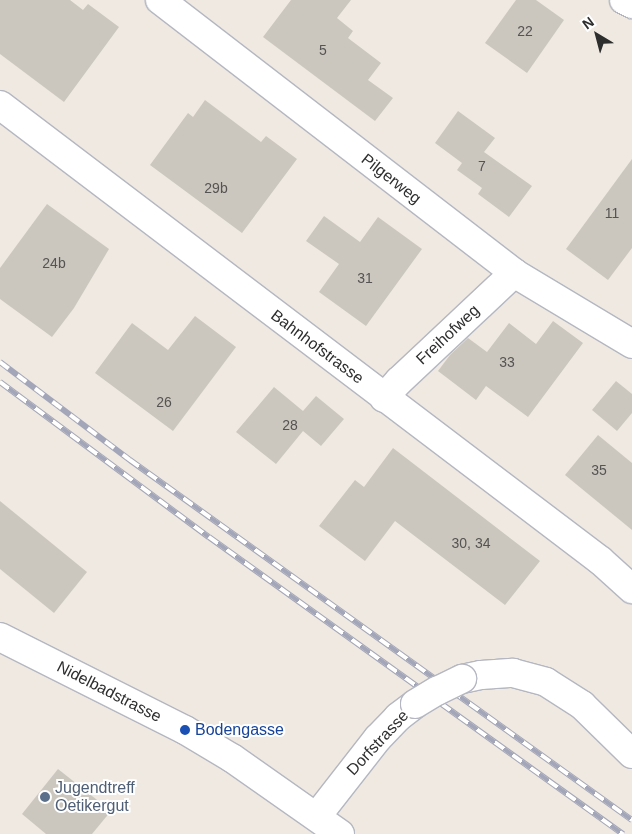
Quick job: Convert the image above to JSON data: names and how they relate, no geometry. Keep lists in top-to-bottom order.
{
  "streets": {
    "street": [
      "Pilgerweg",
      "Freihofweg",
      "Bahnhofstrasse",
      "Nidelbadstrasse",
      "Dorfstrasse"
    ]
  },
  "crossings": [
    ["Pilgerweg", "Freihofweg"],
    ["Freihofweg", "Bahnhofstrasse"],
    ["Nidelbadstrasse", "Dorfstrasse"]
  ],
  "places": ["Bodengasse", "Jugendtreff Oetikergut"],
  "house_numbers": [
    "22",
    "5",
    "7",
    "29b",
    "11",
    "24b",
    "31",
    "33",
    "26",
    "28",
    "35",
    "30, 34"
  ],
  "north": "top left"
}
